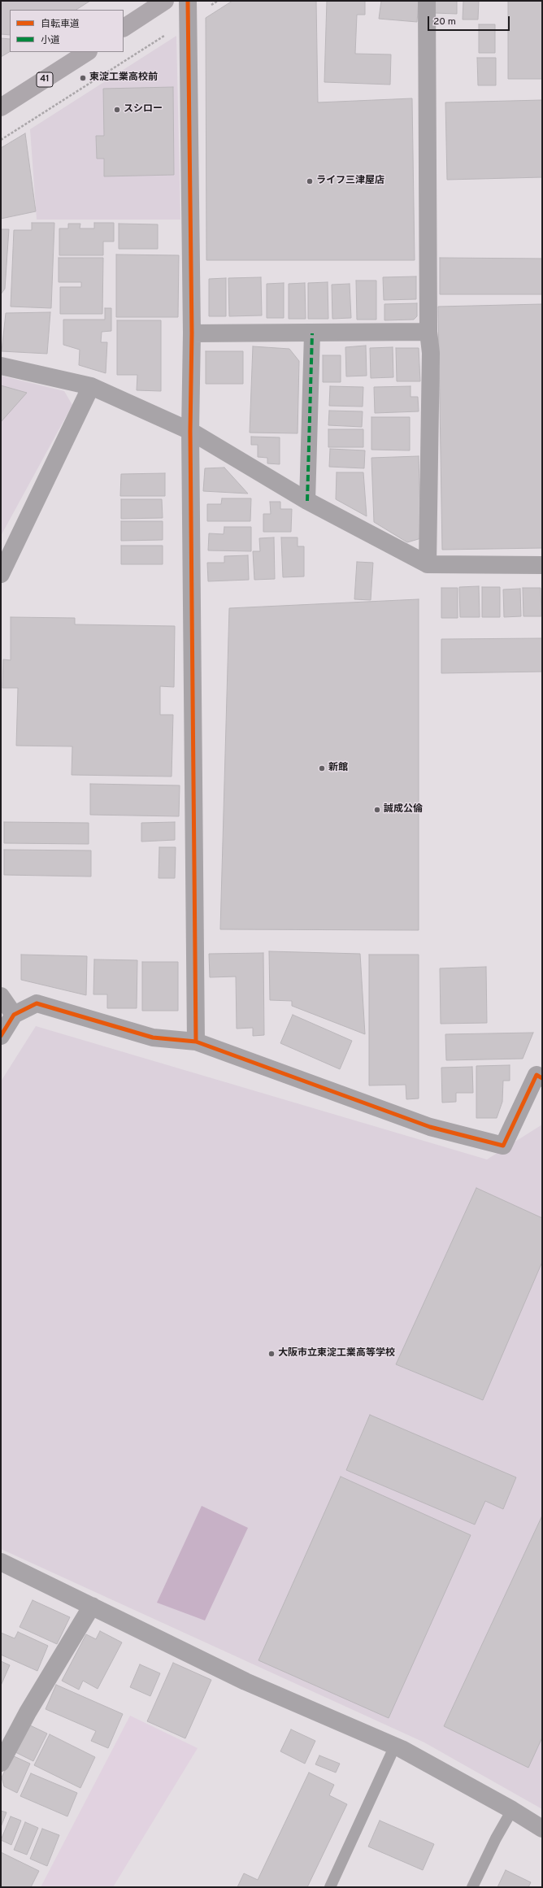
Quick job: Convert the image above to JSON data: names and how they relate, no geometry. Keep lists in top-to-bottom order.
{
  "streets": {
    "main road": ["41"]
  },
  "places": [
    "東淀工業高校前",
    "スシロー",
    "ライフ三津屋店",
    "新館",
    "誠成公倫",
    "大阪市立東淀工業高等学校"
  ],
  "legend": ["自転車道", "小道"],
  "scale_bar": "20 m"
}
